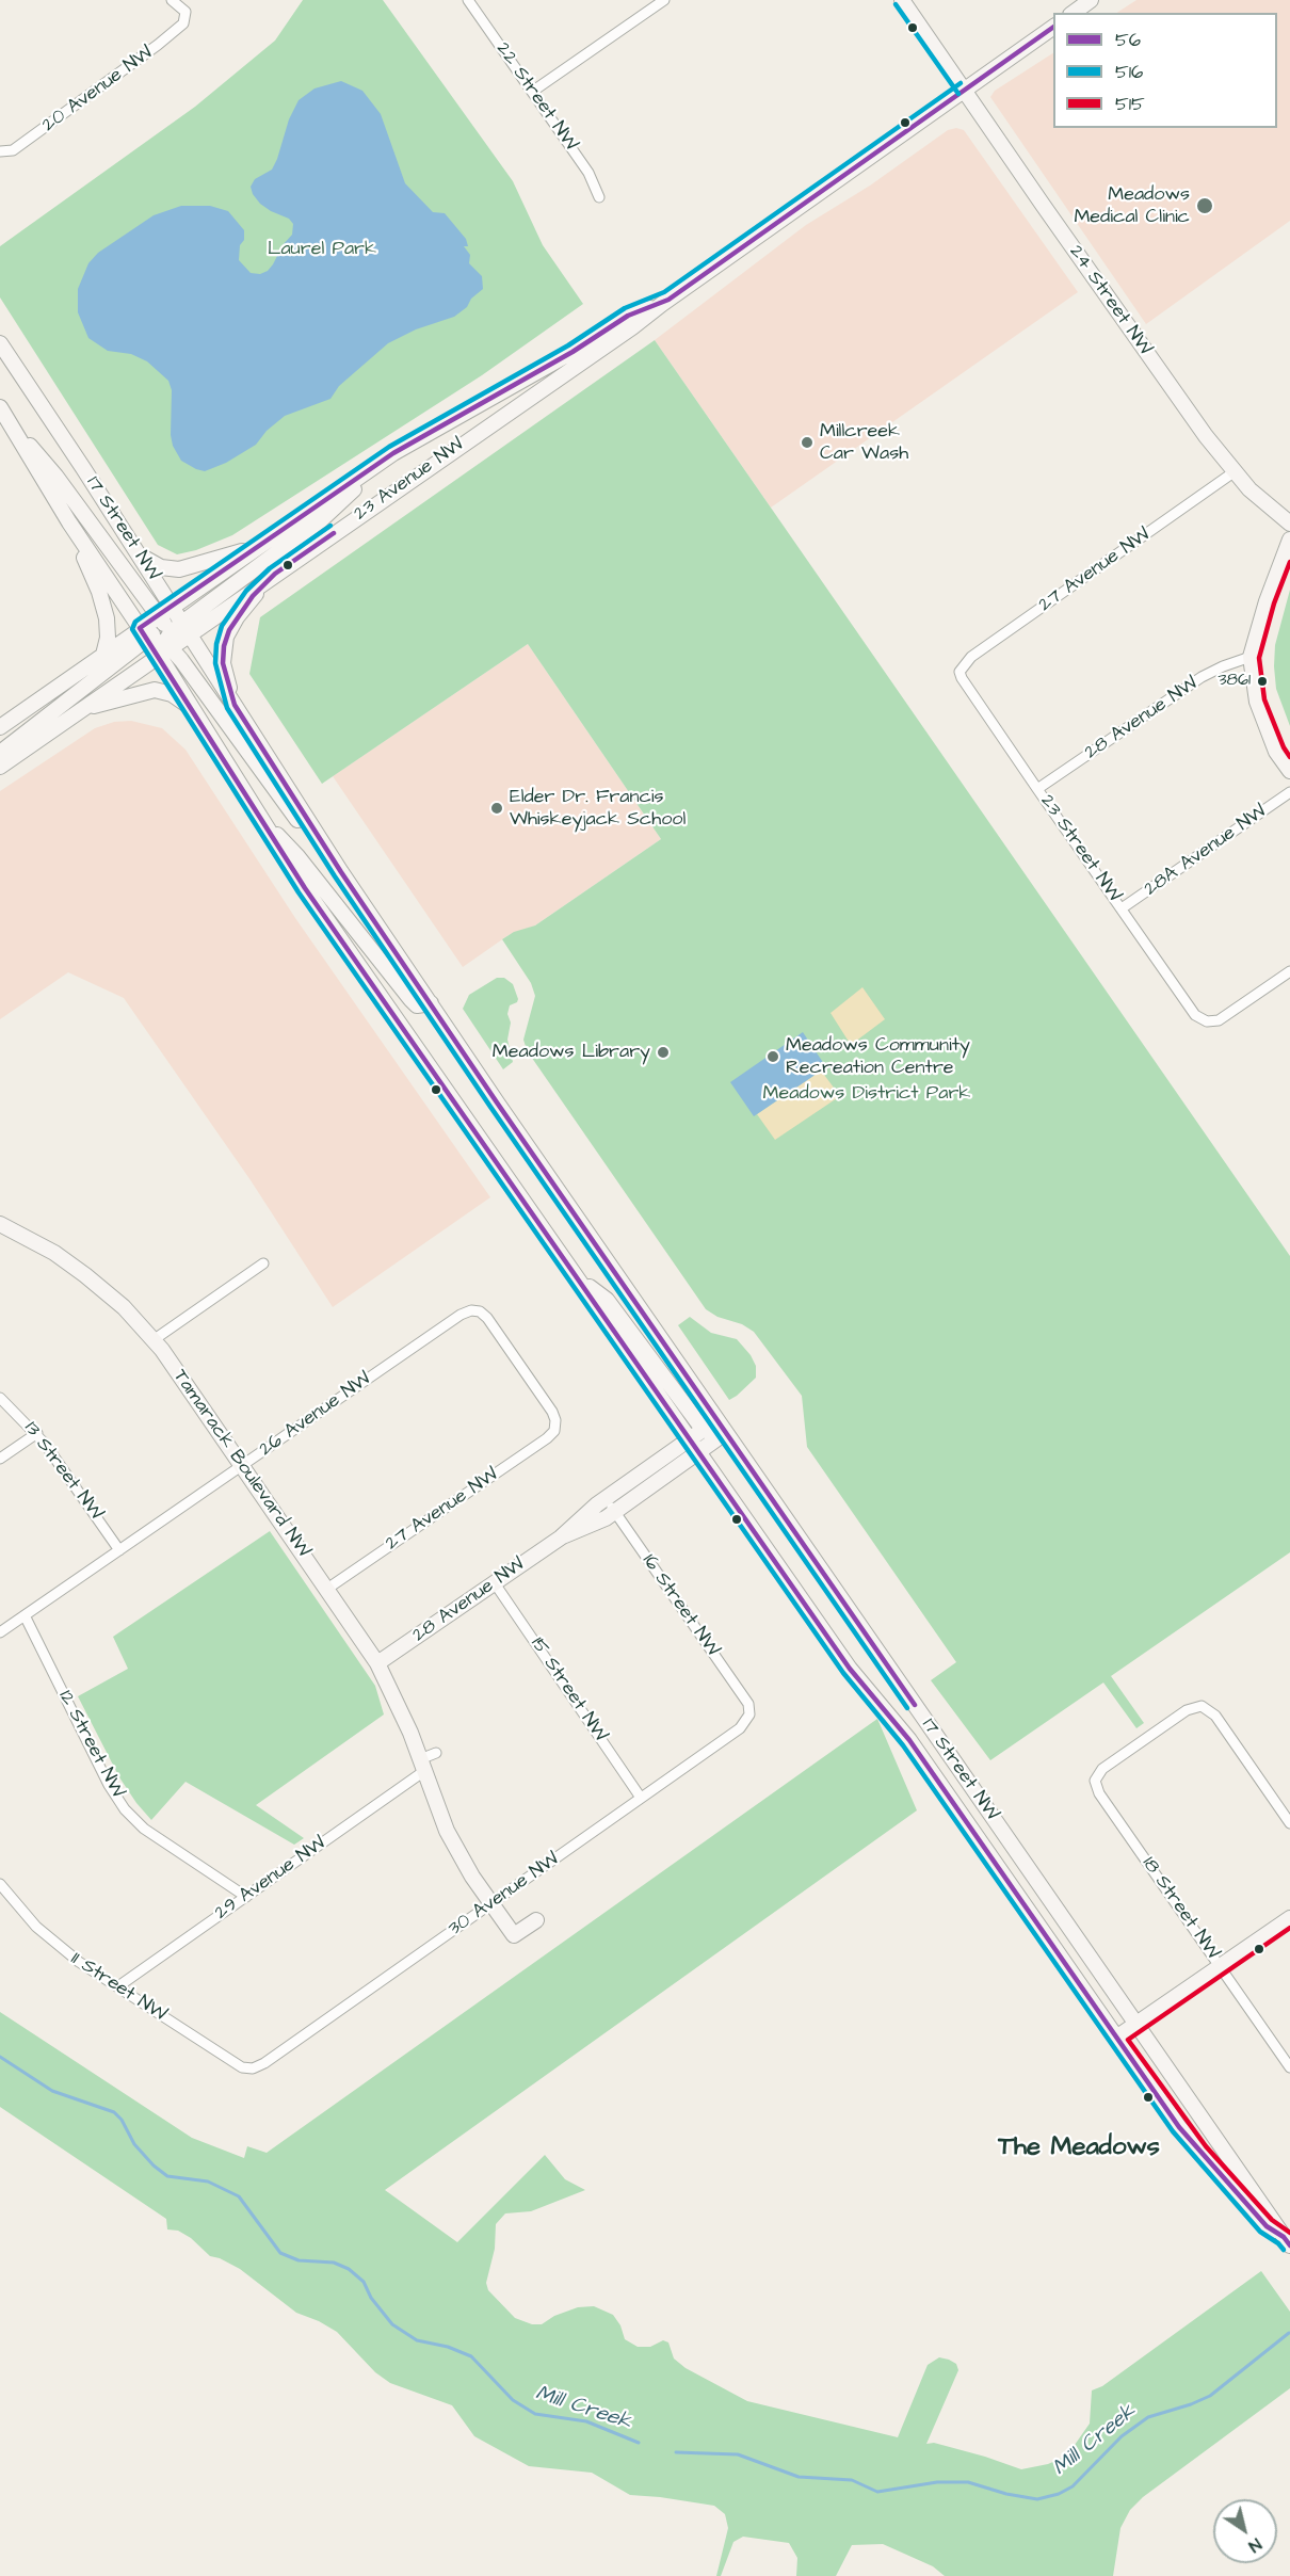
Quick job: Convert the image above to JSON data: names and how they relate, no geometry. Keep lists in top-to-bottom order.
{
  "streets": {
    "main road": [
      "24 Street NW",
      "23 Avenue NW",
      "17 Street NW",
      "28 Avenue NW",
      "Tamarack Boulevard NW"
    ],
    "street": [
      "20 Avenue NW",
      "22 Street NW",
      "27 Avenue NW",
      "23 Street NW",
      "28A Avenue NW",
      "26 Avenue NW",
      "13 Street NW",
      "16 Street NW",
      "15 Street NW",
      "12 Street NW",
      "29 Avenue NW",
      "30 Avenue NW",
      "18 Street NW",
      "11 Street NW"
    ]
  },
  "crossings": [
    ["24 Street NW", "23 Avenue NW"],
    ["24 Street NW", "27 Avenue NW"],
    ["23 Avenue NW", "17 Street NW"],
    ["17 Street NW", "28 Avenue NW"],
    ["27 Avenue NW", "23 Street NW"],
    ["27 Avenue NW", "26 Avenue NW"],
    ["27 Avenue NW", "Tamarack Boulevard NW"],
    ["28 Avenue NW", "23 Street NW"],
    ["28 Avenue NW", "Tamarack Boulevard NW"],
    ["28 Avenue NW", "16 Street NW"],
    ["28 Avenue NW", "15 Street NW"],
    ["23 Street NW", "28A Avenue NW"],
    ["26 Avenue NW", "Tamarack Boulevard NW"],
    ["26 Avenue NW", "13 Street NW"],
    ["26 Avenue NW", "12 Street NW"],
    ["Tamarack Boulevard NW", "29 Avenue NW"],
    ["Tamarack Boulevard NW", "30 Avenue NW"],
    ["16 Street NW", "30 Avenue NW"],
    ["15 Street NW", "30 Avenue NW"],
    ["12 Street NW", "29 Avenue NW"],
    ["29 Avenue NW", "11 Street NW"],
    ["30 Avenue NW", "11 Street NW"]
  ],
  "districts": ["The Meadows"],
  "water": ["Mill Creek"],
  "parks": ["Laurel Park", "Meadows District Park"],
  "places": [
    "Meadows Medical Clinic",
    "Millcreek Car Wash",
    "3861",
    "Elder Dr. Francis Whiskeyjack School",
    "Meadows Library",
    "Meadows Community Recreation Centre"
  ],
  "lines": ["transit line 516", "transit line 56", "transit line 515"],
  "legend": ["56", "516", "515"],
  "north": "bottom right"
}
